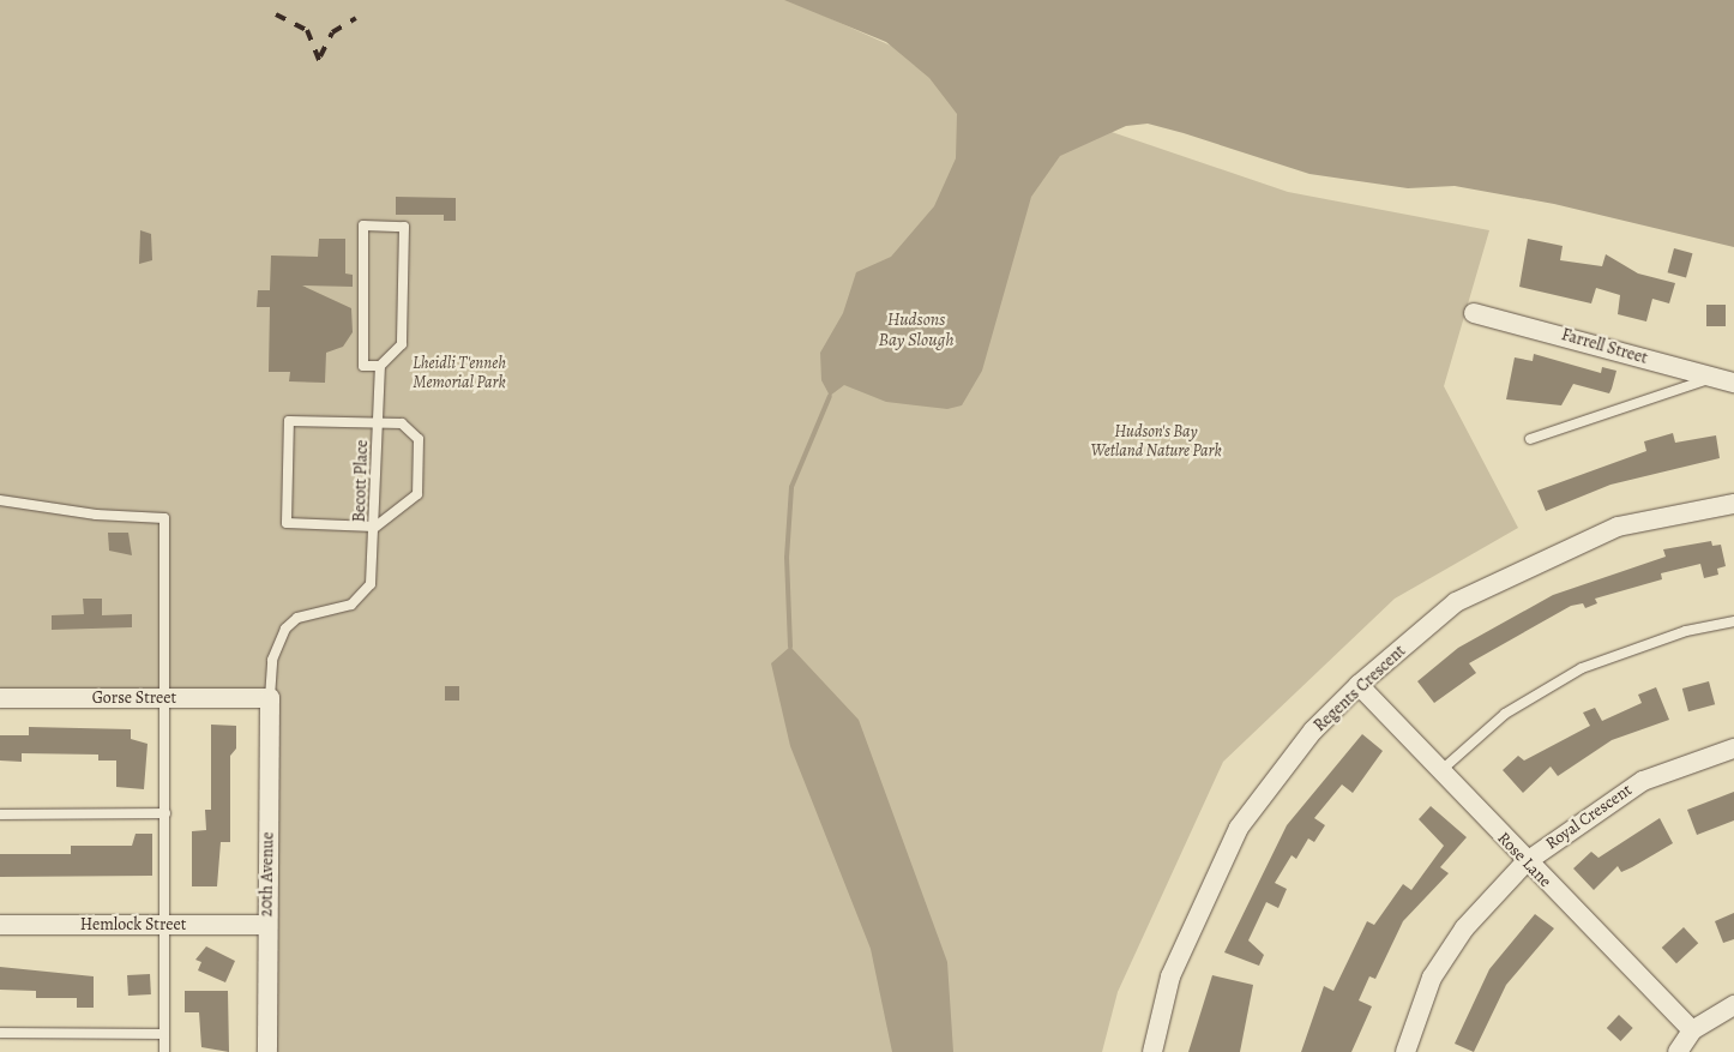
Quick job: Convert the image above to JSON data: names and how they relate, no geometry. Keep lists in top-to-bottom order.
{
  "streets": {
    "street": [
      "Farrell Street",
      "Regents Crescent",
      "Gorse Street",
      "Royal Crescent",
      "Rose Lane",
      "20th Avenue",
      "Hemlock Street"
    ],
    "lane": ["Becott Place"]
  },
  "crossings": [
    ["Becott Place", "Gorse Street"],
    ["Becott Place", "20th Avenue"],
    ["Regents Crescent", "Rose Lane"],
    ["Gorse Street", "20th Avenue"],
    ["Royal Crescent", "Rose Lane"],
    ["20th Avenue", "Hemlock Street"]
  ],
  "water": ["Hudsons Bay Slough"],
  "parks": ["Lheidli T'enneh Memorial Park", "Hudson's Bay Wetland Nature Park"]
}
